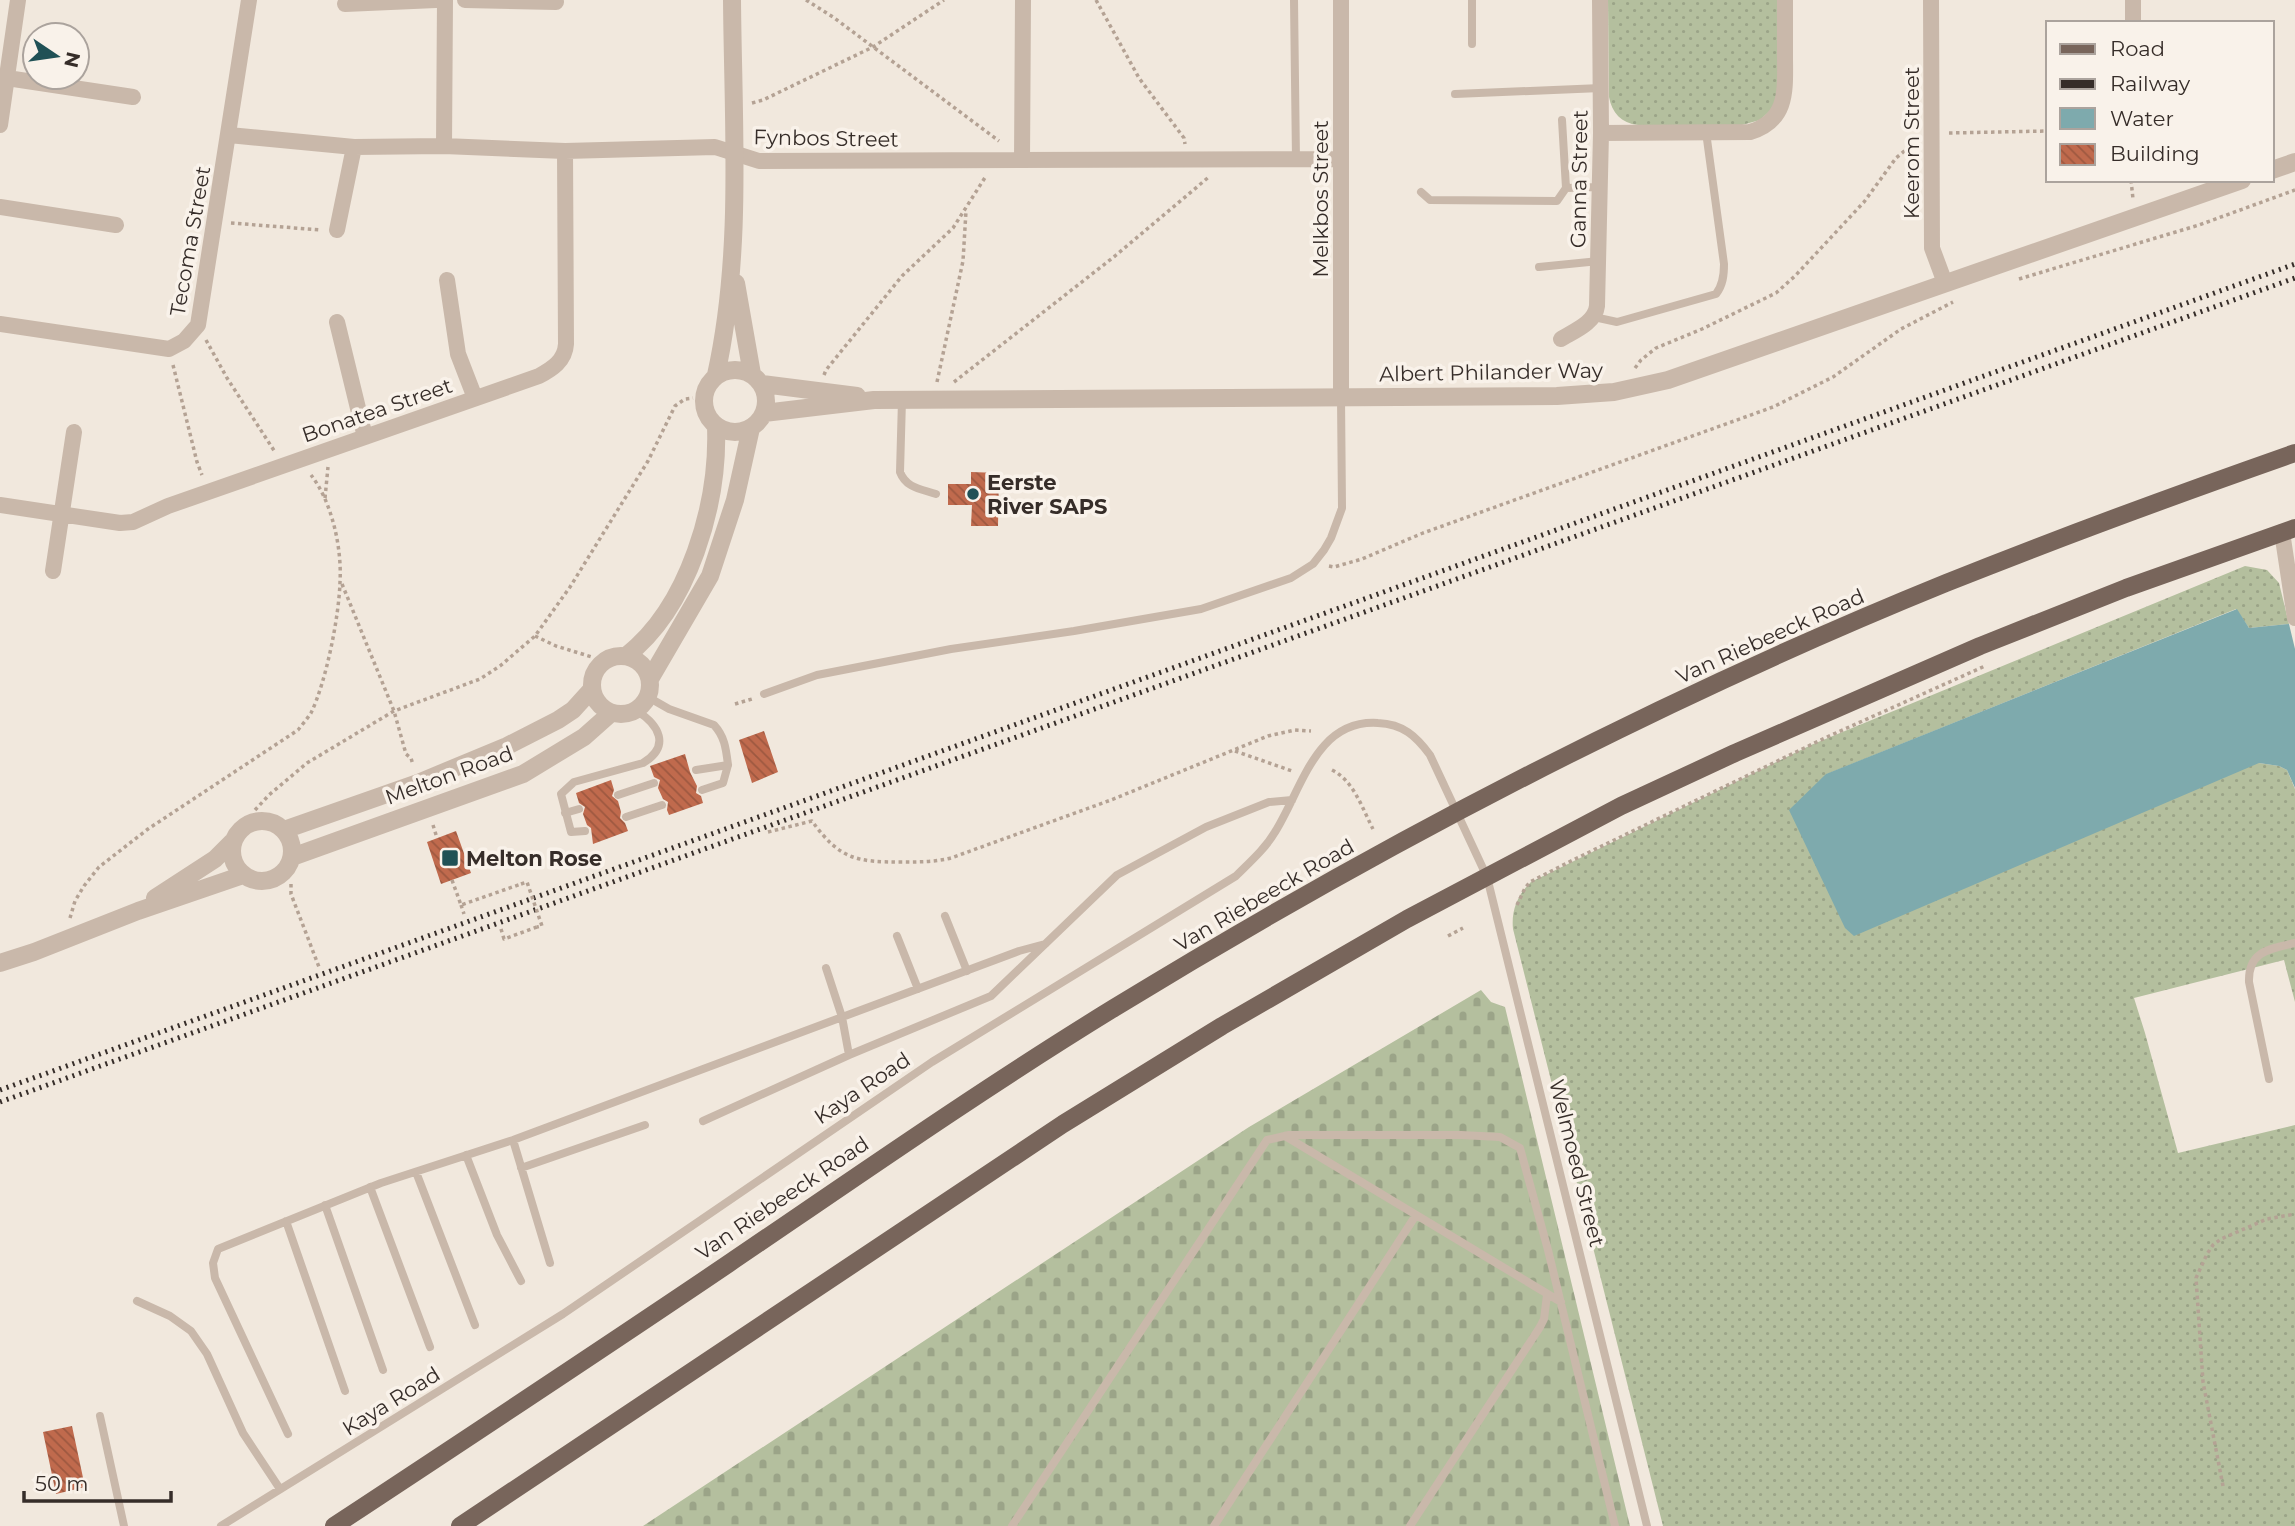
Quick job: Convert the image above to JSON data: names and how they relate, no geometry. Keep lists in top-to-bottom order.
{
  "streets": {
    "main road": ["Van Riebeeck Road"],
    "street": [
      "Fynbos Street",
      "Keerom Street",
      "Ganna Street",
      "Melkbos Street",
      "Tecoma Street",
      "Albert Philander Way",
      "Bonatea Street",
      "Melton Road"
    ],
    "lane": ["Kaya Road", "Welmoed Street"]
  },
  "crossings": [
    ["Fynbos Street", "Melkbos Street"],
    ["Fynbos Street", "Tecoma Street"],
    ["Fynbos Street", "Bonatea Street"],
    ["Keerom Street", "Albert Philander Way"],
    ["Melkbos Street", "Albert Philander Way"],
    ["Van Riebeeck Road", "Kaya Road"],
    ["Van Riebeeck Road", "Welmoed Street"],
    ["Kaya Road", "Welmoed Street"]
  ],
  "places": {
    "other": ["Eerste River SAPS"],
    "transit": ["Melton Rose"]
  },
  "legend": [
    "Road",
    "Railway",
    "Water",
    "Building"
  ],
  "scale_bar": "50 m",
  "north": "right"
}
